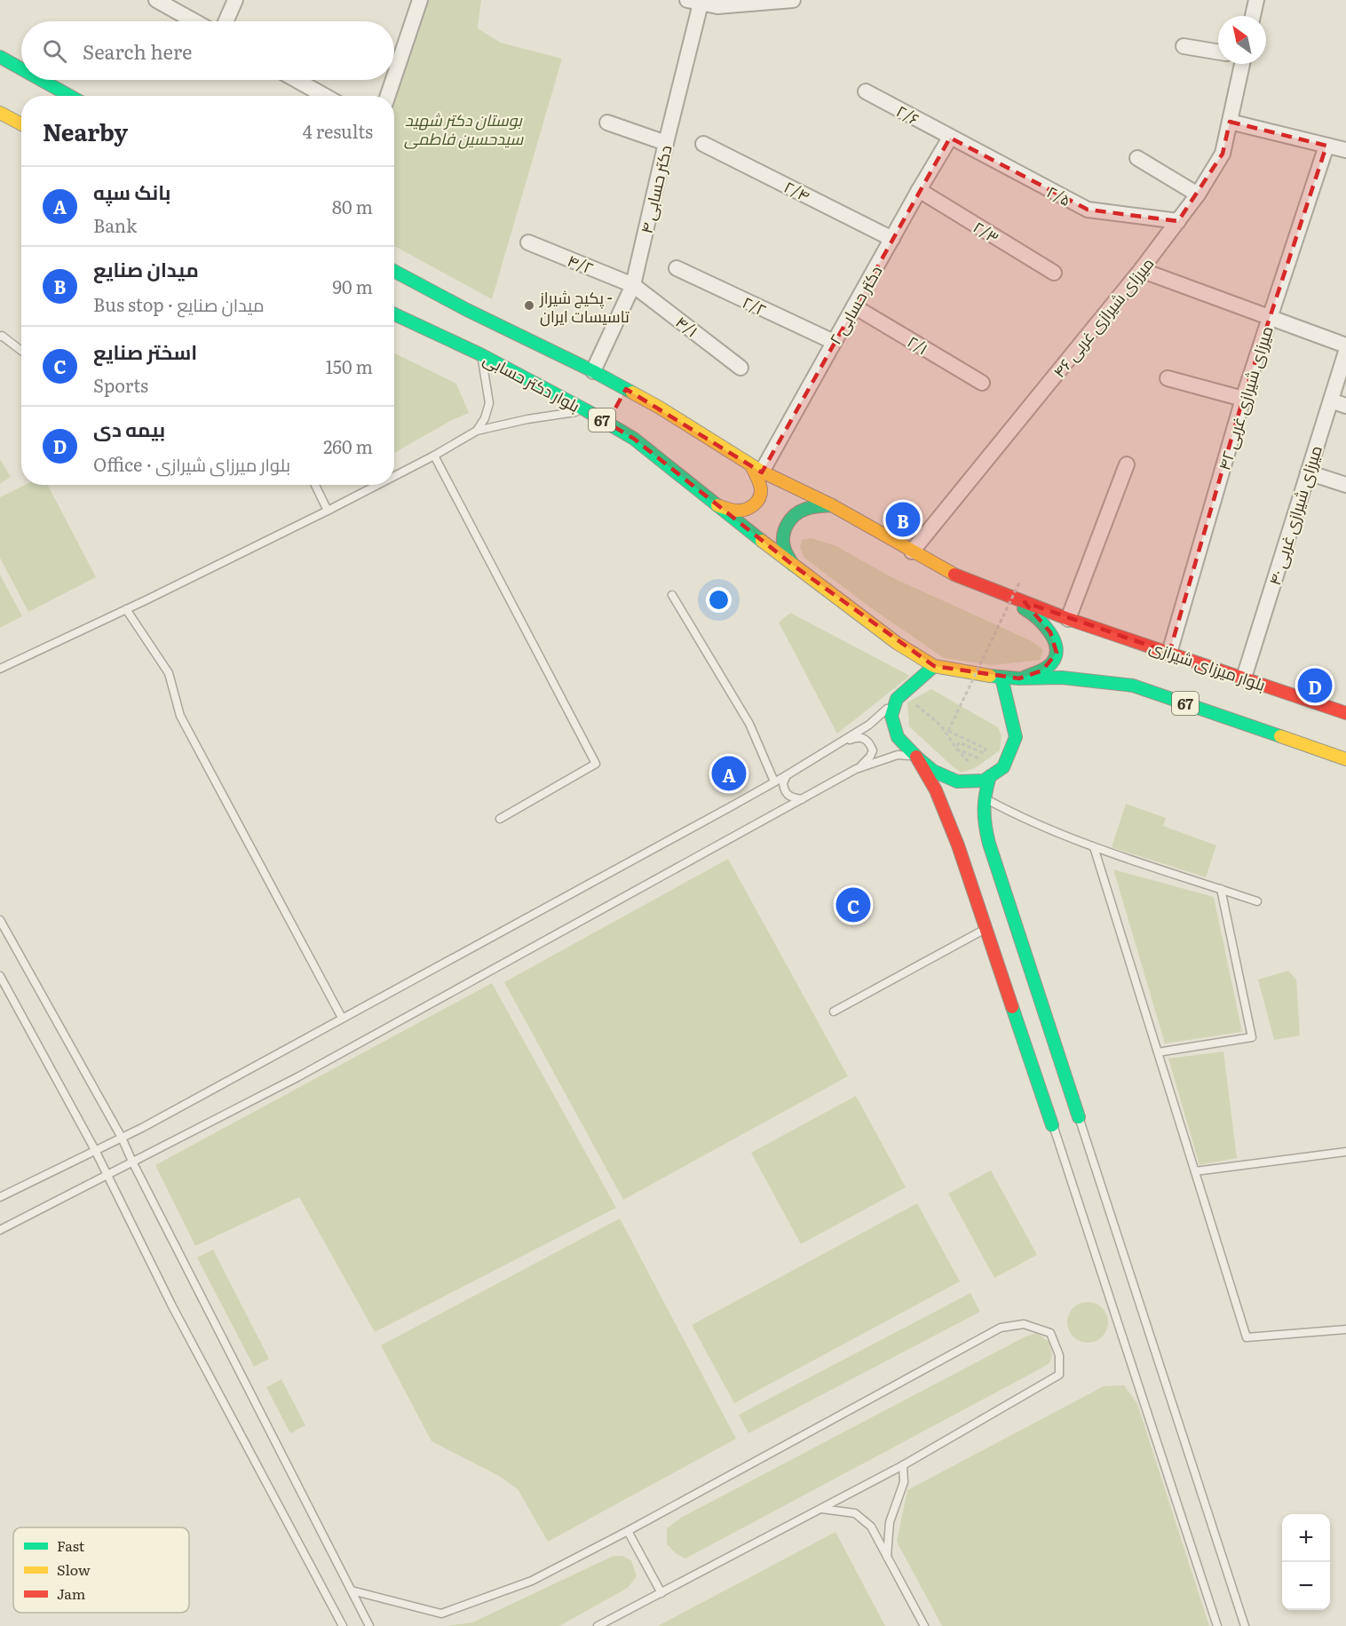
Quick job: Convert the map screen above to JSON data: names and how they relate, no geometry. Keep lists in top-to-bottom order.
{
  "streets": {
    "main road": ["بلوار دکتر حسابی", "67", "بلوار میرزای شیرازی"],
    "street": [
      "۲/۶",
      "دکتر حسابی ۴",
      "۲/۴",
      "۲/۵",
      "۲/۳",
      "۴/۲",
      "دکتر حسابی ۲",
      "۲/۲",
      "میرزای شیرازی غربی ۴۶",
      "۴/۱",
      "۲/۱",
      "میرزای شیرازی غربی ۴۲",
      "میرزای شیرازی غربی ۴۰"
    ]
  },
  "crossings": [
    ["۲/۶", "۲/۵"],
    ["۲/۶", "دکتر حسابی ۲"],
    ["دکتر حسابی ۴", "۴/۲"],
    ["دکتر حسابی ۴", "۴/۱"],
    ["دکتر حسابی ۴", "67"],
    ["۲/۴", "دکتر حسابی ۲"],
    ["۲/۵", "دکتر حسابی ۲"],
    ["۲/۵", "میرزای شیرازی غربی ۴۶"],
    ["۲/۳", "دکتر حسابی ۲"],
    ["۴/۲", "۴/۱"],
    ["دکتر حسابی ۲", "۲/۲"],
    ["دکتر حسابی ۲", "۲/۱"],
    ["دکتر حسابی ۲", "67"],
    ["میرزای شیرازی غربی ۴۶", "67"],
    ["بلوار دکتر حسابی", "67"],
    ["میرزای شیرازی غربی ۴۲", "بلوار میرزای شیرازی"],
    ["67", "بلوار میرزای شیرازی"],
    ["میرزای شیرازی غربی ۴۰", "بلوار میرزای شیرازی"]
  ],
  "parks": ["بوستان دکتر شهید سیدحسین فاطمی"],
  "places": ["پکیج شیراز - تاسیسات ایران"],
  "legend": ["Fast", "Slow", "Jam"],
  "north": "top left",
  "page": {
    "search": "Search here",
    "heading": ["Nearby", "4 results"],
    "list": [
      {
        "mark": "A",
        "name": "بانک سپه",
        "note": "Bank",
        "value": "80 m"
      },
      {
        "mark": "B",
        "name": "میدان صنایع",
        "note": "Bus stop · میدان صنایع",
        "value": "90 m"
      },
      {
        "mark": "C",
        "name": "اسختر صنایع",
        "note": "Sports",
        "value": "150 m"
      },
      {
        "mark": "D",
        "name": "بیمه دی",
        "note": "Office · بلوار میرزای شیرازی",
        "value": "260 m"
      }
    ],
    "pins": [
      "B",
      "D",
      "A",
      "C"
    ],
    "map_buttons": ["+", "−"]
  }
}
